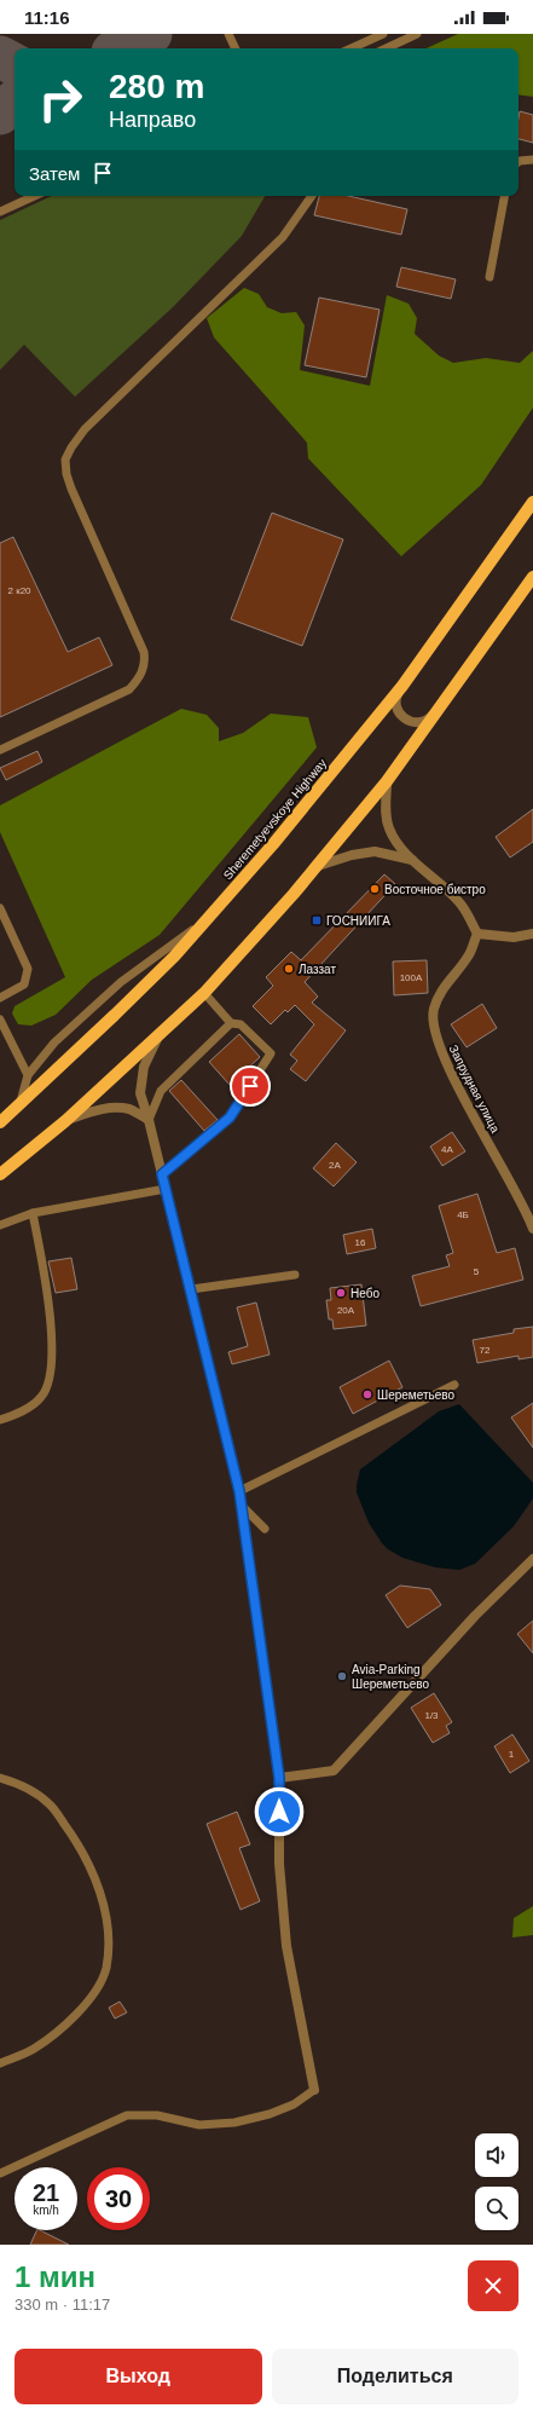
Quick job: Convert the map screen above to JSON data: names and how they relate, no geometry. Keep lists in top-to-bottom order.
{
  "streets": {
    "main road": ["Sheremetyevskoye Highway"],
    "street": ["Запрудная улица"]
  },
  "places": {
    "other": [
      "Восточное бистро",
      "Лаззат",
      "Небо",
      "Шереметьево",
      "Avia-Parking Шереметьево"
    ],
    "transit": ["ГОСНИИГА"]
  },
  "house_numbers": [
    "2 к20",
    "100А",
    "4А",
    "2А",
    "4Б",
    "16",
    "5",
    "20А",
    "72",
    "1/3",
    "1"
  ],
  "page": {
    "status": "11:16",
    "turn": ["280 m", "Направо"],
    "then": "Затем",
    "speed": "21 km/h",
    "limit": "30",
    "heading": ["1 мин", "330 m · 11:17"],
    "buttons": ["Выход", "Поделиться"]
  }
}
